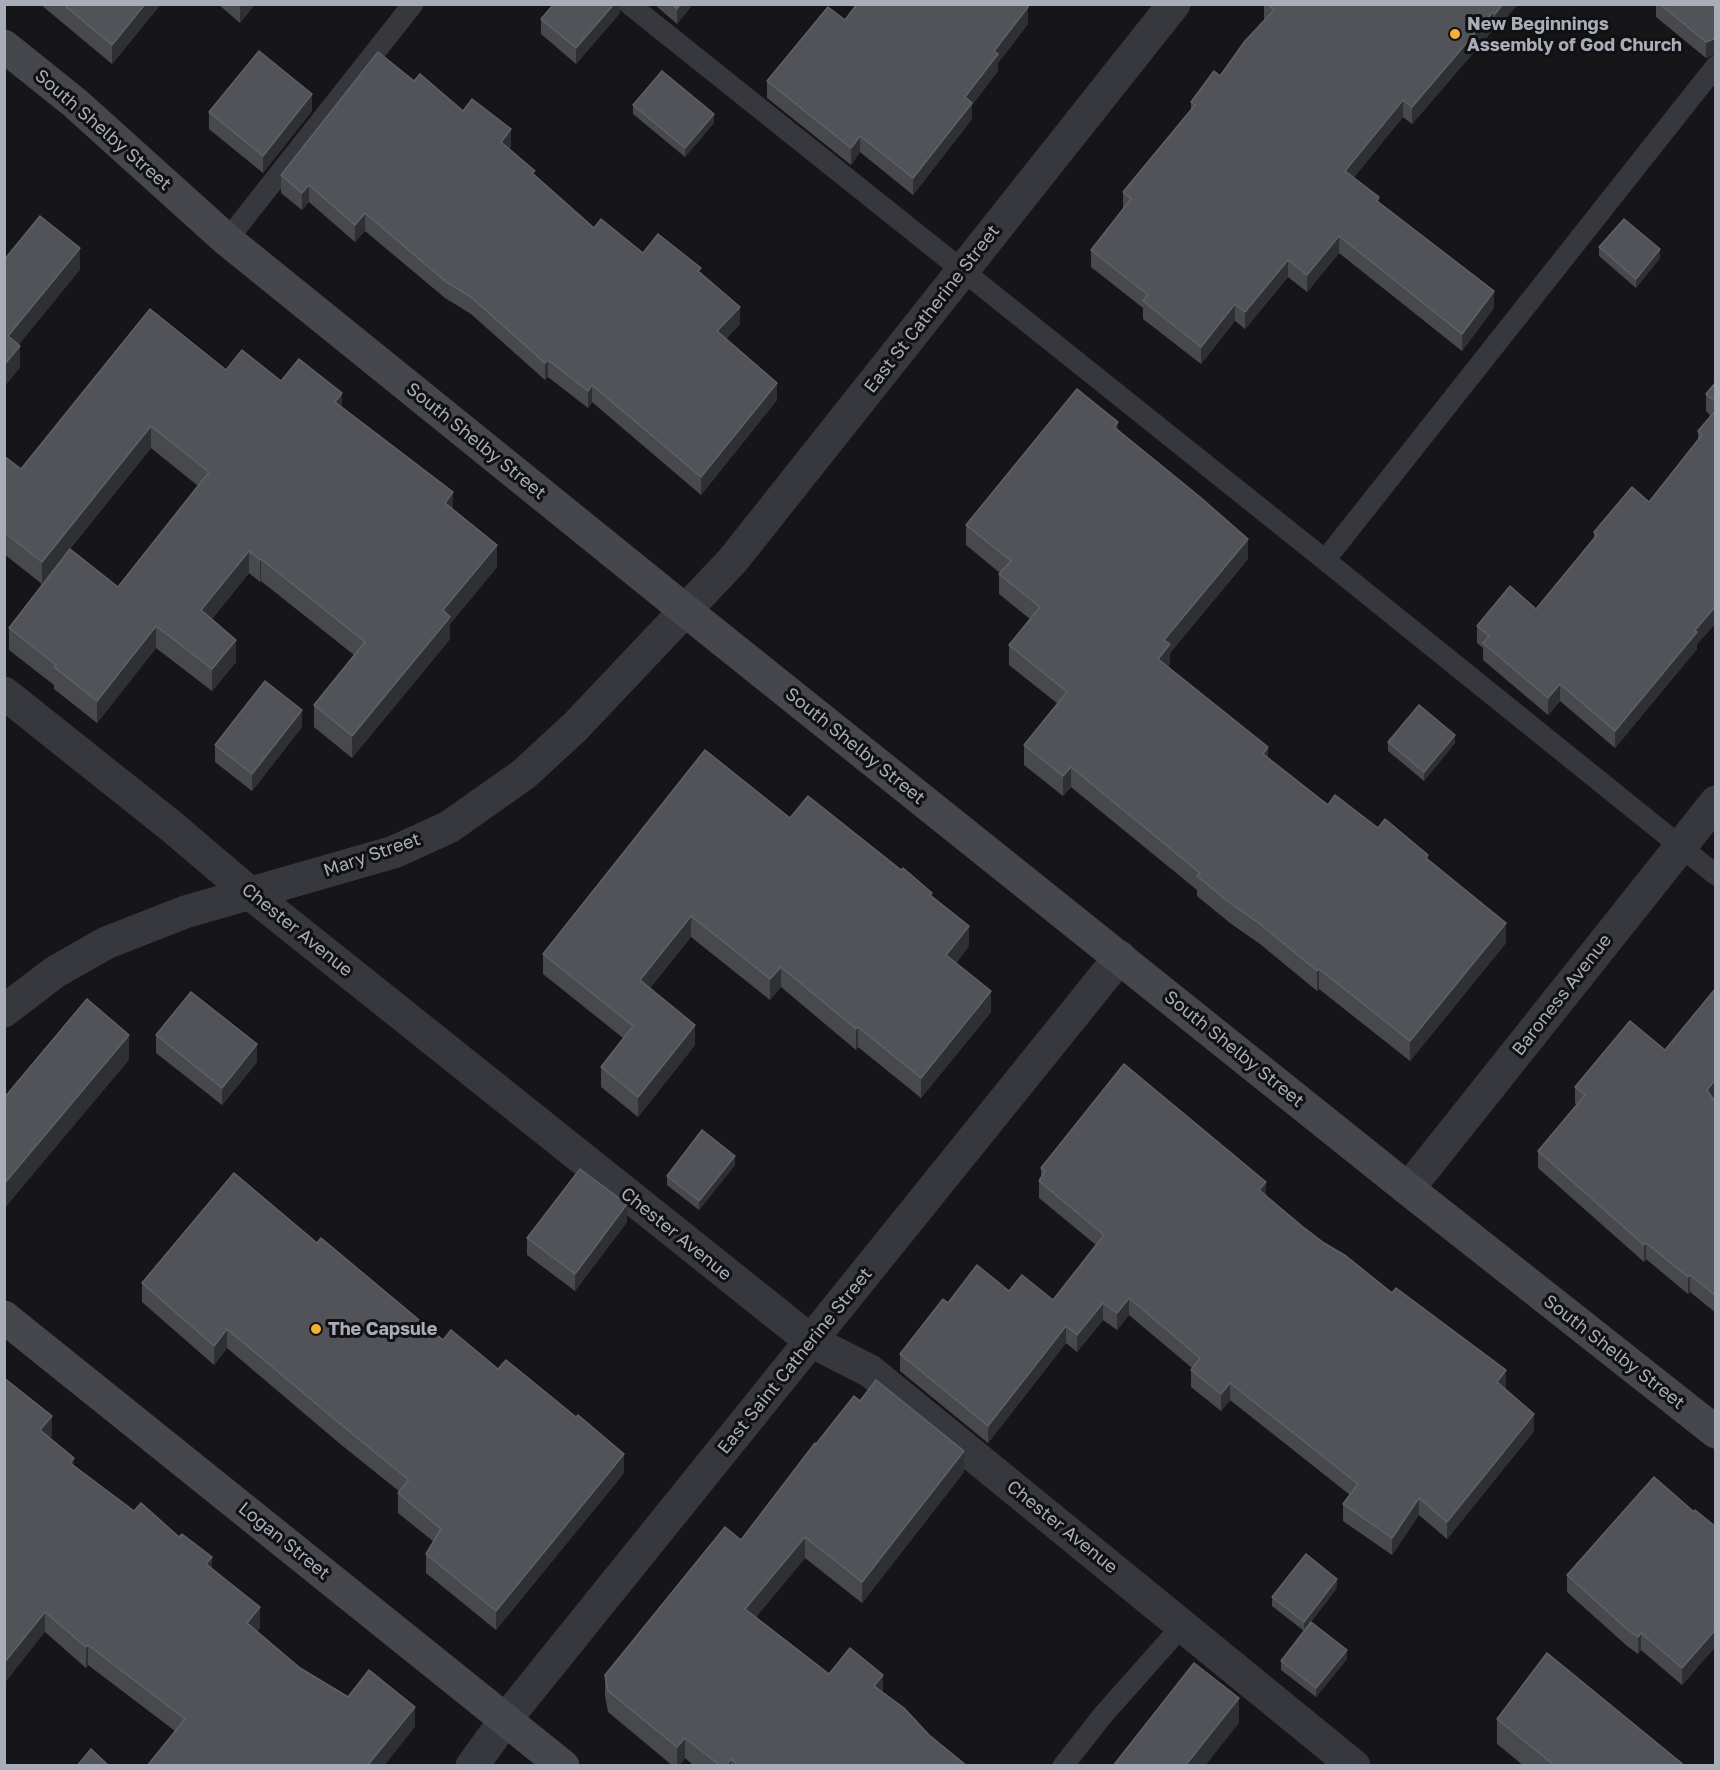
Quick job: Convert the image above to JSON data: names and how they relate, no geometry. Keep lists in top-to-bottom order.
{
  "streets": {
    "main road": ["South Shelby Street", "Logan Street"],
    "street": [
      "East St Catherine Street",
      "Mary Street",
      "Chester Avenue",
      "Baroness Avenue",
      "East Saint Catherine Street"
    ]
  },
  "crossings": [
    ["South Shelby Street", "East St Catherine Street"],
    ["South Shelby Street", "Mary Street"],
    ["South Shelby Street", "Baroness Avenue"],
    ["South Shelby Street", "East Saint Catherine Street"],
    ["East St Catherine Street", "Mary Street"],
    ["Mary Street", "Chester Avenue"],
    ["Chester Avenue", "East Saint Catherine Street"],
    ["East Saint Catherine Street", "Logan Street"]
  ],
  "places": ["New Beginnings Assembly of God Church", "The Capsule"]
}
